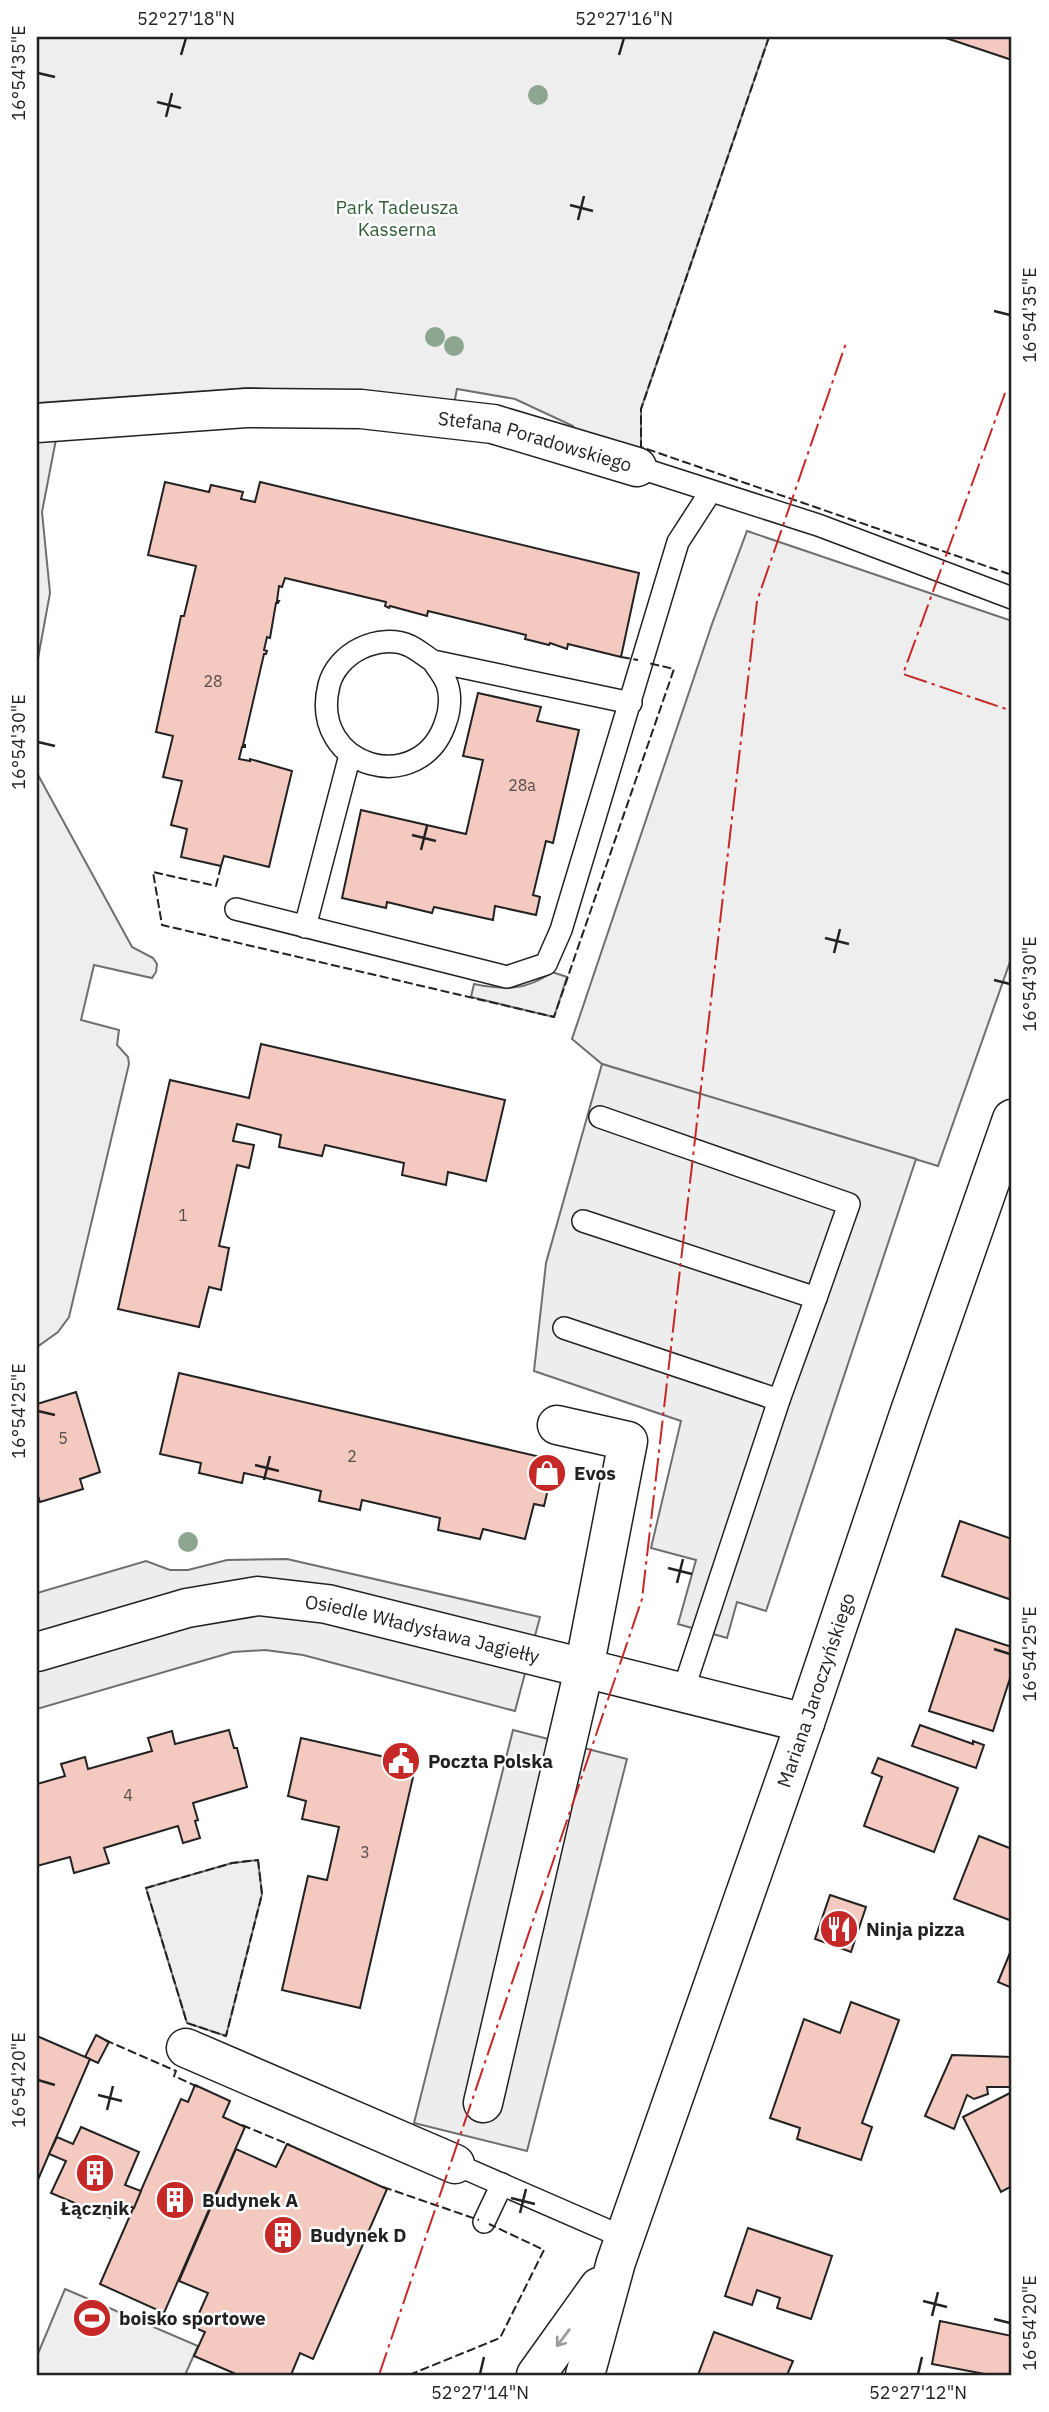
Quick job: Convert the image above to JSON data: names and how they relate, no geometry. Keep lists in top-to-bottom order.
{
  "streets": {
    "street": ["Stefana Poradowskiego", "Osiedle Władysława Jagiełły", "Mariana Jaroczyńskiego"]
  },
  "crossings": [
    ["Osiedle Władysława Jagiełły", "Mariana Jaroczyńskiego"]
  ],
  "parks": ["Park Tadeusza Kasserna"],
  "places": {
    "shop": ["Evos"],
    "public building": ["Poczta Polska"],
    "restaurant": ["Ninja pizza"],
    "building": ["Łącznik", "Budynek A", "Budynek D"],
    "sports": ["boisko sportowe"]
  },
  "house_numbers": [
    "28",
    "28a",
    "1",
    "5",
    "2",
    "4",
    "3"
  ],
  "coordinates": [
    "52°27'18\"N",
    "52°27'16\"N",
    "16°54'35\"E",
    "16°54'30\"E",
    "16°54'25\"E",
    "16°54'20\"E",
    "52°27'14\"N",
    "52°27'12\"N"
  ]
}
